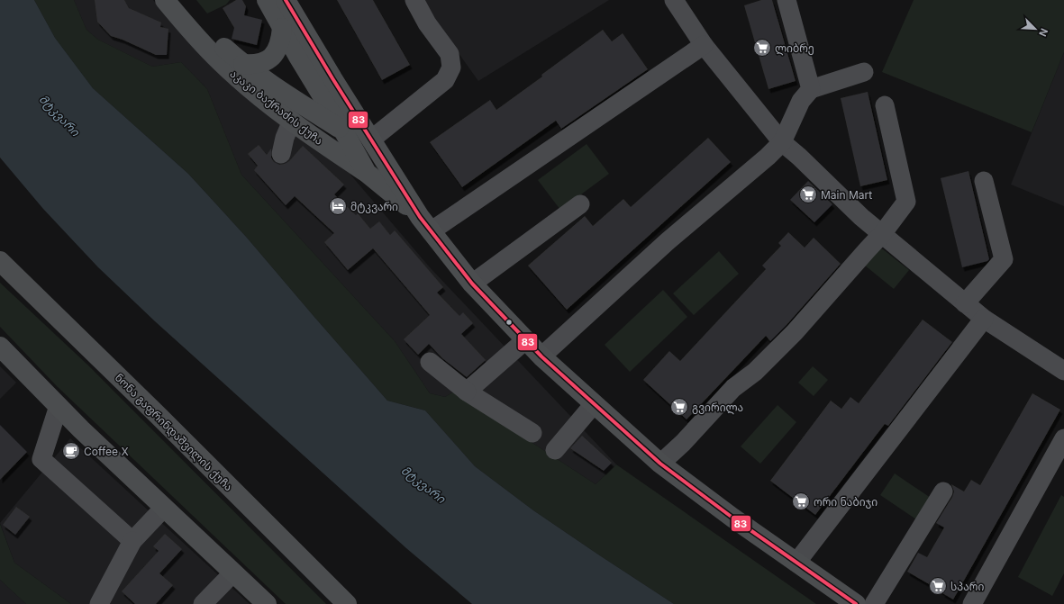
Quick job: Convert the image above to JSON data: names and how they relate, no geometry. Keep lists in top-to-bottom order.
{
  "streets": {
    "main road": ["აკაკი ბაქრაძის ქუჩა", "ნონა გაფრინდაშვილის ქუჩა"]
  },
  "water": ["მტკვარი"],
  "places": {
    "supermarket": [
      "ლიბრე",
      "Main Mart",
      "გვირილა",
      "ორი ნაბიჯი",
      "სპარი"
    ],
    "hotel": ["მტკვარი"],
    "cafe": ["Coffee X"]
  },
  "lines": ["transit line 83"],
  "north": "bottom right"
}
